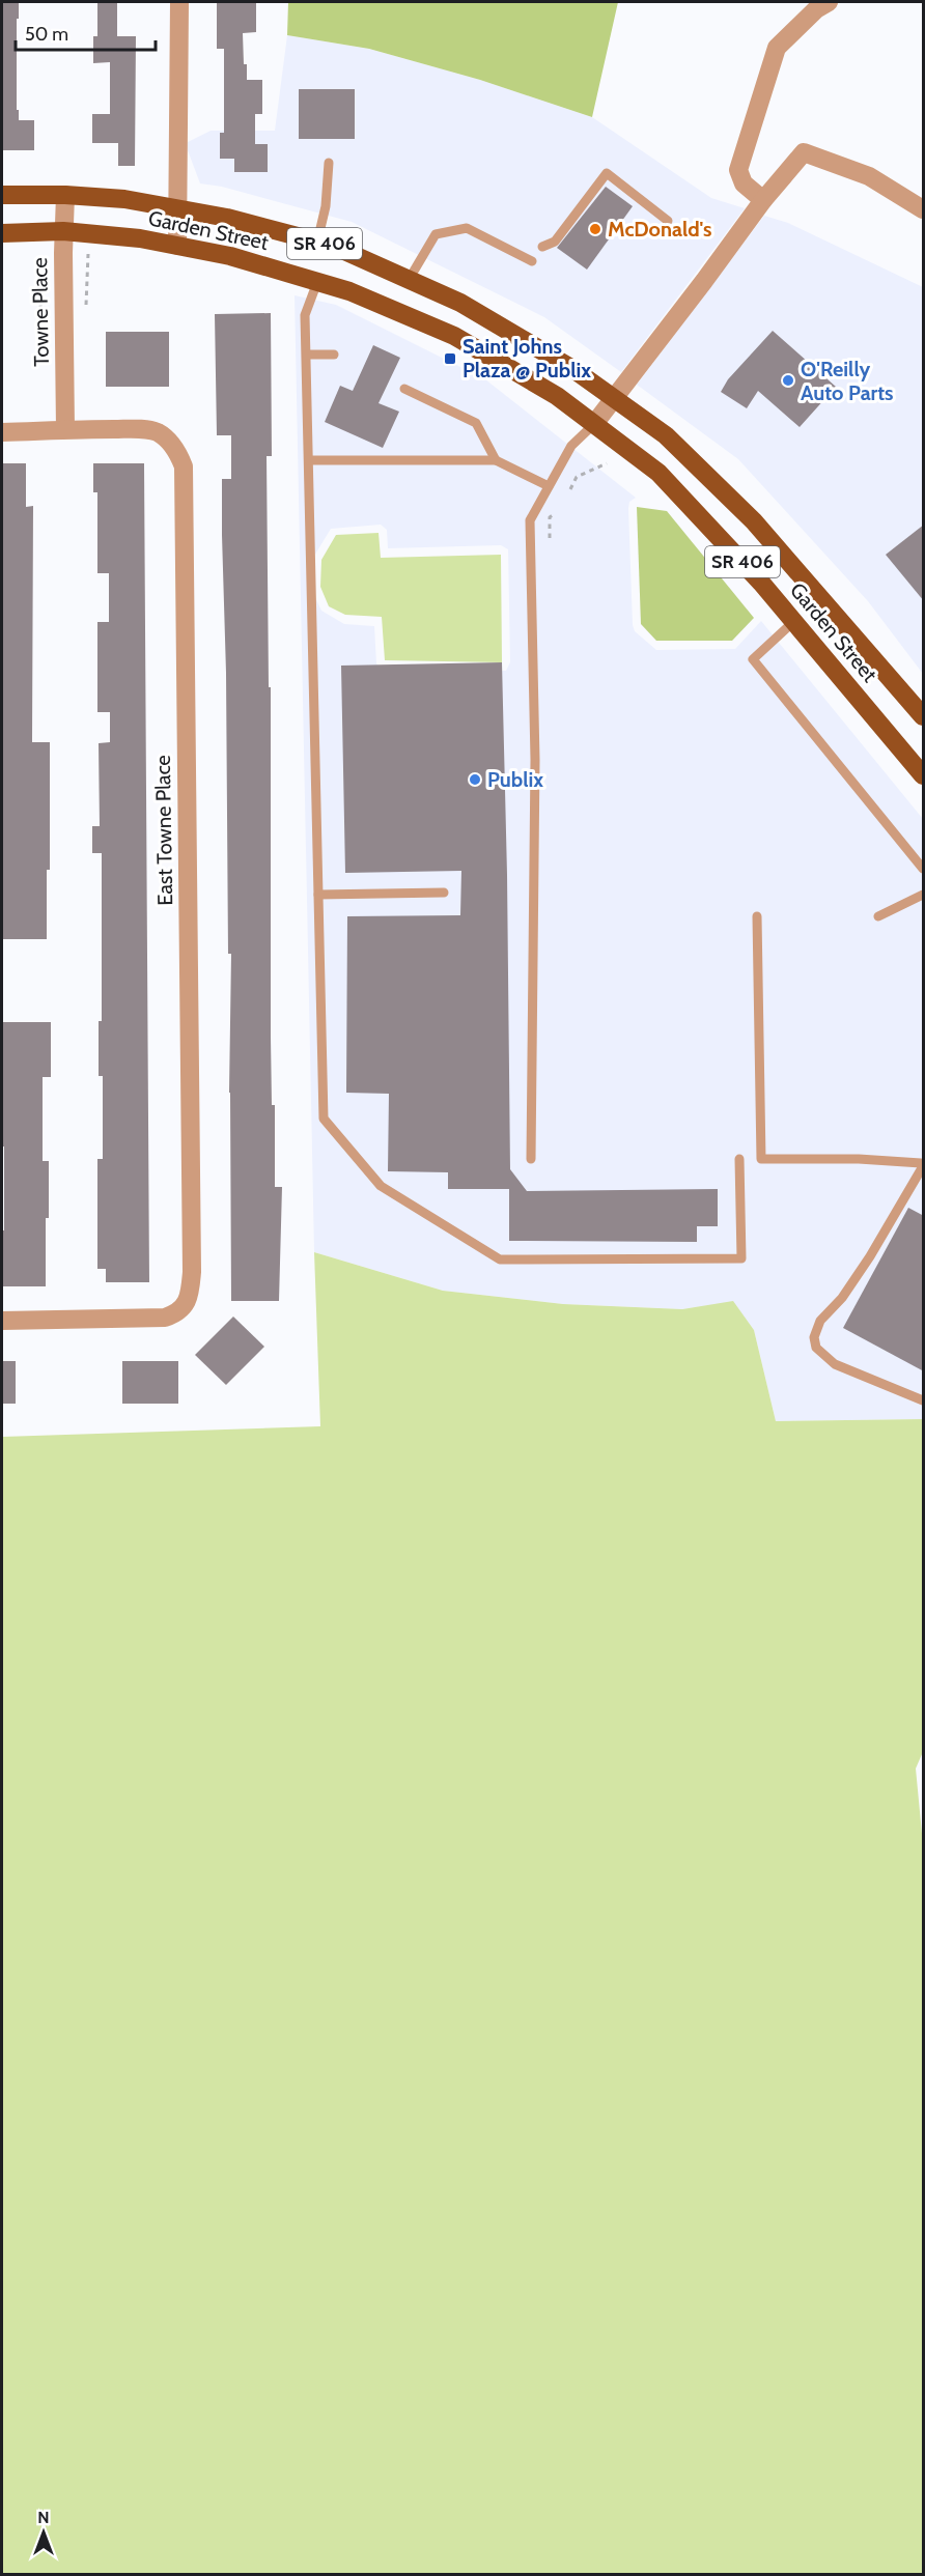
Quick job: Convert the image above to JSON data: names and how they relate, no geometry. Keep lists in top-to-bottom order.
{
  "streets": {
    "main road": ["Garden Street", "SR 406"],
    "street": ["Towne Place", "East Towne Place"]
  },
  "crossings": [
    ["Garden Street", "Towne Place"],
    ["Towne Place", "East Towne Place"]
  ],
  "places": {
    "other": ["McDonald's", "O'Reilly Auto Parts", "Publix"],
    "transit": ["Saint Johns Plaza @ Publix"]
  },
  "scale_bar": "50 m",
  "north": "top"
}
